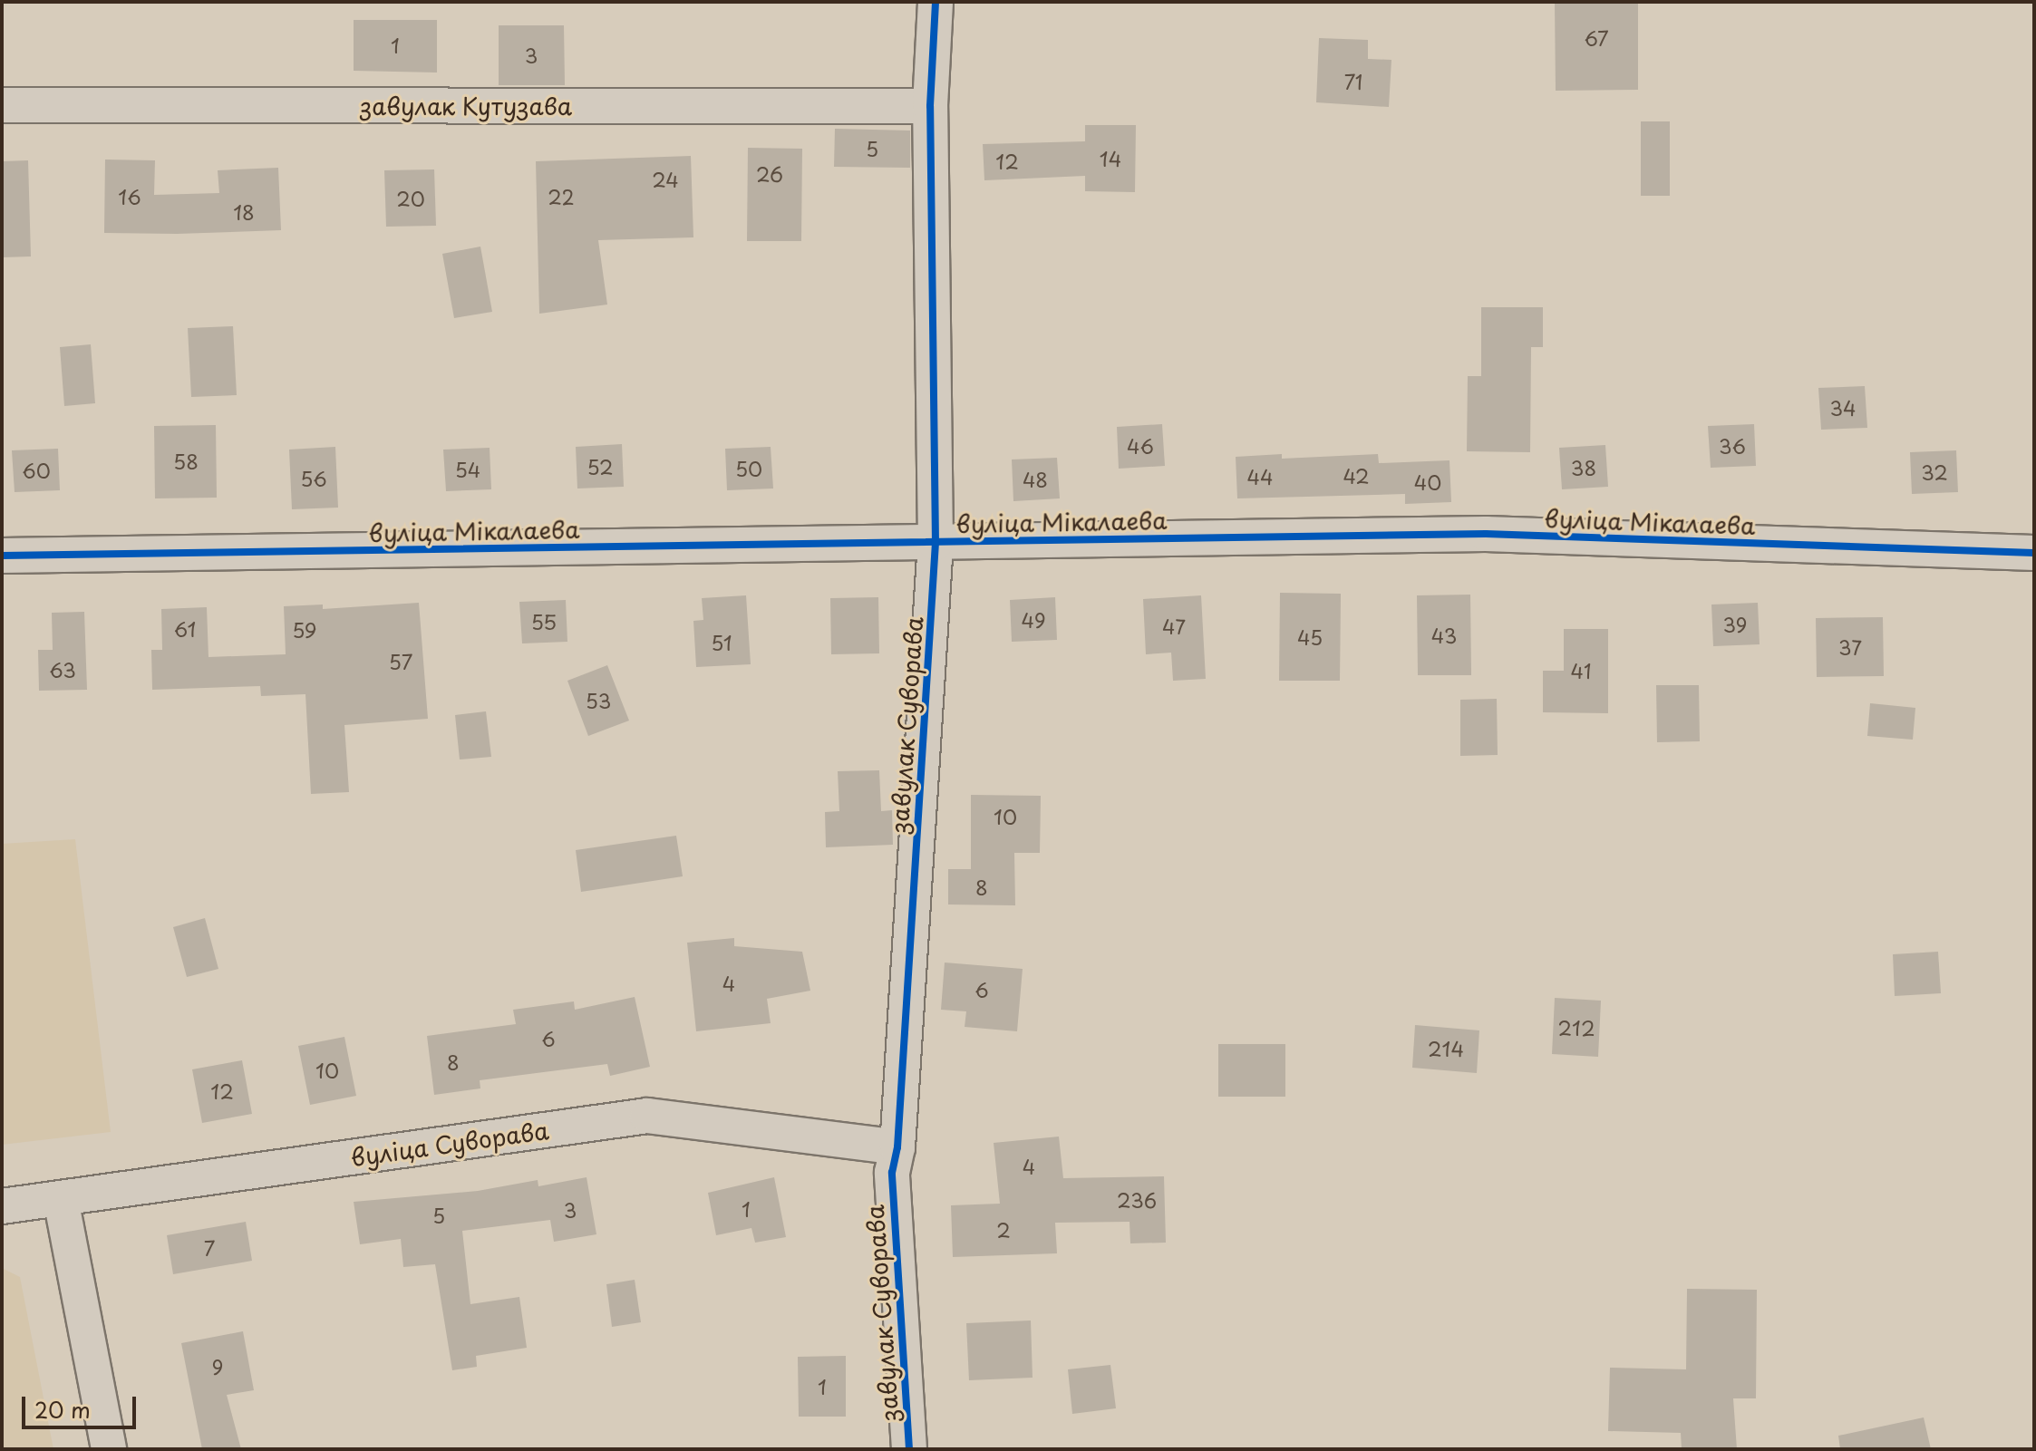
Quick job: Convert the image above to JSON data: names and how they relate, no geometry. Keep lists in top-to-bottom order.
{
  "streets": {
    "street": [
      "завулак Кутузава",
      "вуліца Мікалаева",
      "завулак Суворава",
      "вуліца Суворава"
    ]
  },
  "crossings": [
    ["завулак Кутузава", "завулак Суворава"],
    ["вуліца Мікалаева", "завулак Суворава"],
    ["завулак Суворава", "вуліца Суворава"]
  ],
  "house_numbers": [
    "67",
    "1",
    "3",
    "71",
    "5",
    "14",
    "12",
    "26",
    "24",
    "16",
    "22",
    "20",
    "18",
    "34",
    "46",
    "36",
    "58",
    "52",
    "38",
    "50",
    "54",
    "60",
    "32",
    "42",
    "44",
    "56",
    "48",
    "40",
    "49",
    "55",
    "39",
    "47",
    "61",
    "59",
    "43",
    "45",
    "51",
    "37",
    "57",
    "63",
    "41",
    "53",
    "10",
    "8",
    "4",
    "6",
    "212",
    "6",
    "214",
    "8",
    "10",
    "12",
    "4",
    "236",
    "1",
    "3",
    "5",
    "2",
    "7",
    "9",
    "1"
  ],
  "scale_bar": "20 m"
}
